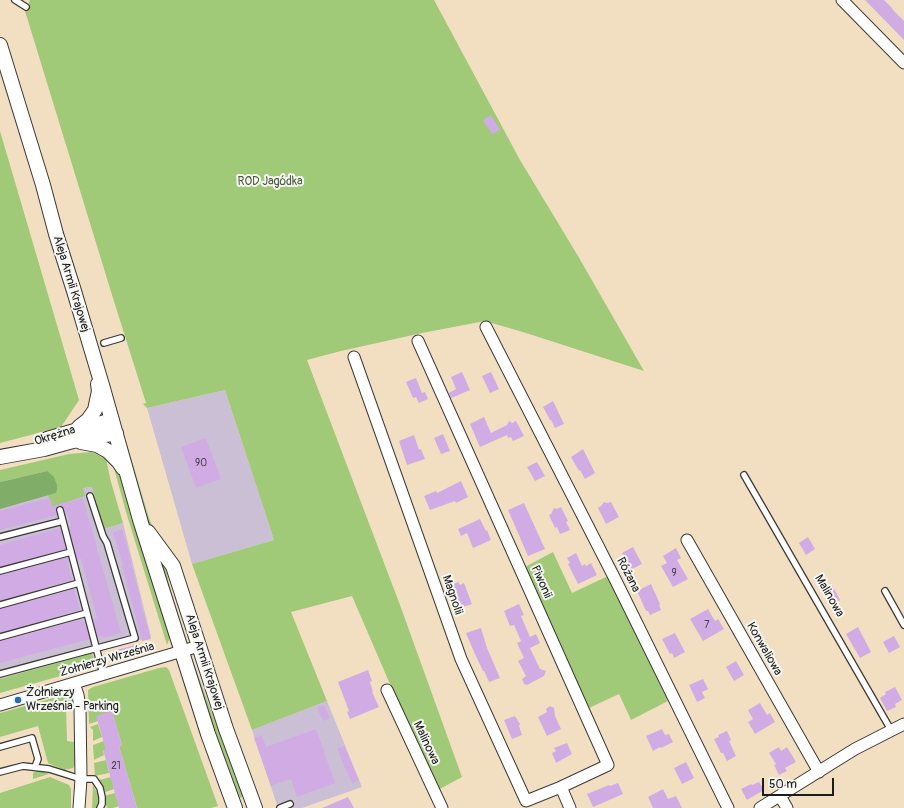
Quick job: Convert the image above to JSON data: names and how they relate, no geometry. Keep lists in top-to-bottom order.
{
  "streets": {
    "street": [
      "Aleja Armii Krajowej",
      "Okrężna",
      "Różana",
      "Piwonii",
      "Magnolii",
      "Malinowa",
      "Konwaliowa",
      "Żołnierzy Września"
    ]
  },
  "crossings": [
    ["Aleja Armii Krajowej", "Okrężna"],
    ["Aleja Armii Krajowej", "Żołnierzy Września"],
    ["Piwonii", "Magnolii"]
  ],
  "parks": ["ROD Jagódka"],
  "places": ["Żołnierzy Września - Parking"],
  "house_numbers": [
    "90",
    "9",
    "7",
    "21"
  ],
  "scale_bar": "50 m"
}
